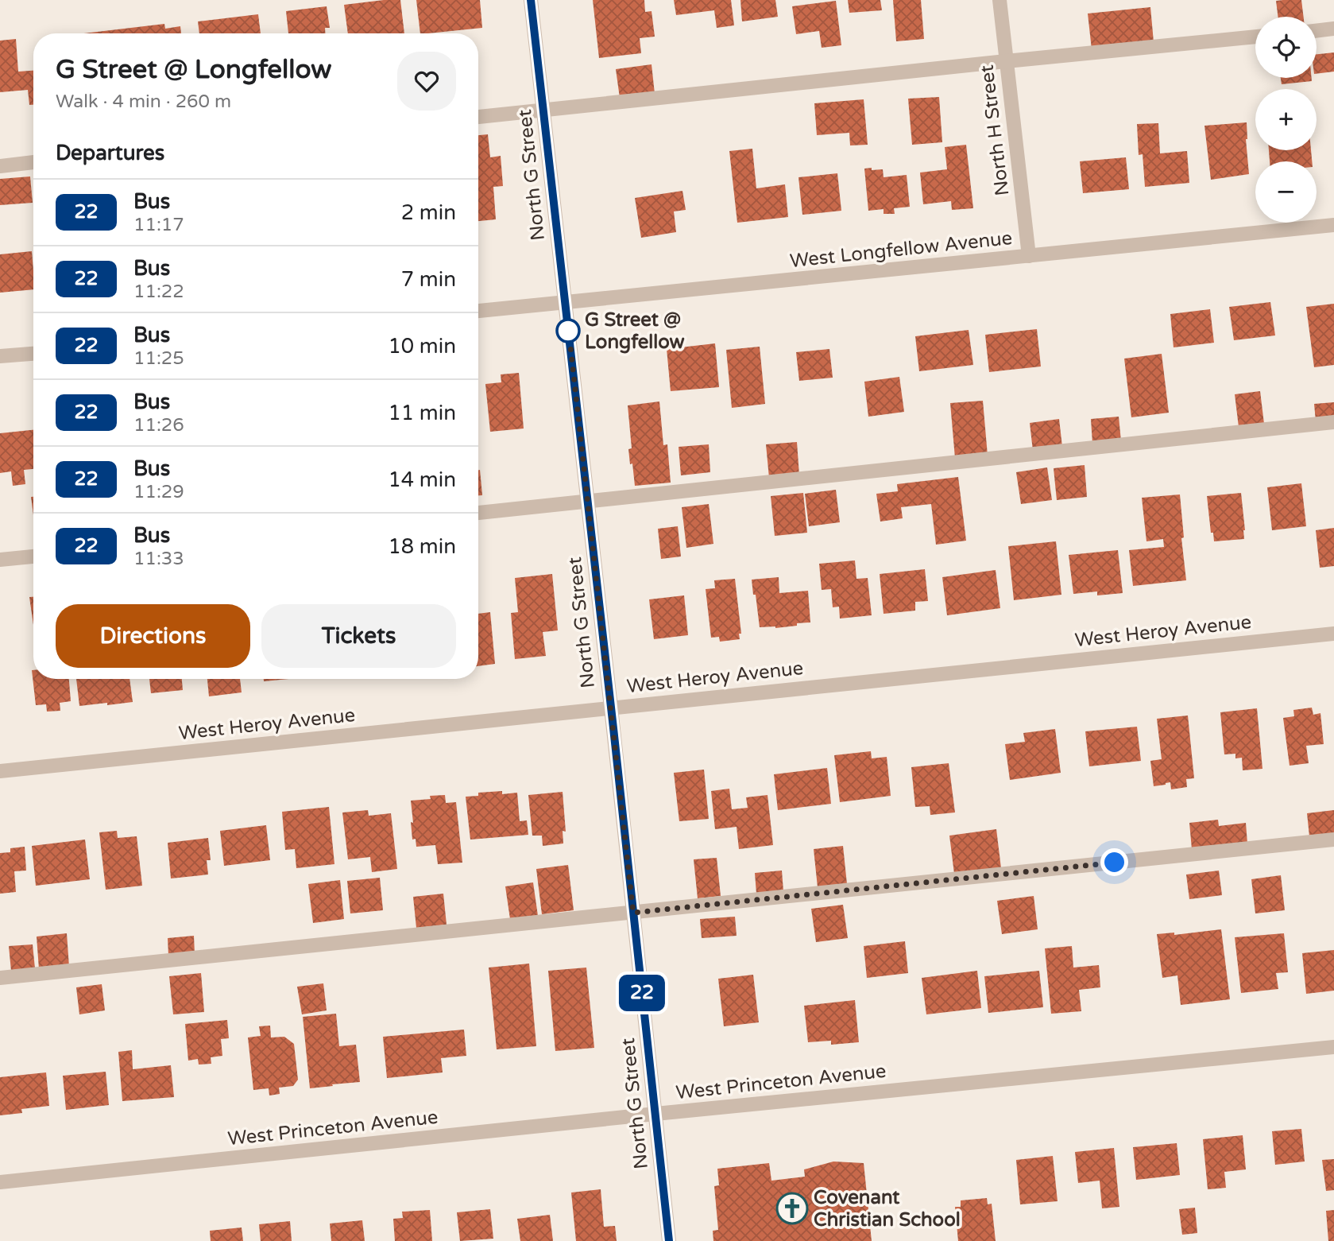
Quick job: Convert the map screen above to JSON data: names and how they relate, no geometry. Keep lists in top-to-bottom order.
{
  "streets": {
    "street": [
      "North H Street",
      "North G Street",
      "West Longfellow Avenue",
      "West Heroy Avenue",
      "West Princeton Avenue"
    ]
  },
  "crossings": [
    ["North H Street", "West Longfellow Avenue"],
    ["North G Street", "West Longfellow Avenue"],
    ["North G Street", "West Heroy Avenue"],
    ["North G Street", "West Princeton Avenue"]
  ],
  "places": {
    "other": ["G Street @ Longfellow"],
    "church": ["Covenant Christian School"]
  },
  "lines": ["bus line 22"],
  "page": {
    "on_map": "22",
    "map_buttons": ["+", "−"],
    "heading": [
      ["G Street @ Longfellow", "Walk · 4 min · 260 m"],
      "Departures"
    ],
    "list": [
      {
        "mark": "22",
        "name": "Bus",
        "note": "11:17",
        "value": "2 min"
      },
      {
        "mark": "22",
        "name": "Bus",
        "note": "11:22",
        "value": "7 min"
      },
      {
        "mark": "22",
        "name": "Bus",
        "note": "11:25",
        "value": "10 min"
      },
      {
        "mark": "22",
        "name": "Bus",
        "note": "11:26",
        "value": "11 min"
      },
      {
        "mark": "22",
        "name": "Bus",
        "note": "11:29",
        "value": "14 min"
      },
      {
        "mark": "22",
        "name": "Bus",
        "note": "11:33",
        "value": "18 min"
      }
    ],
    "buttons": ["Directions", "Tickets"]
  }
}
